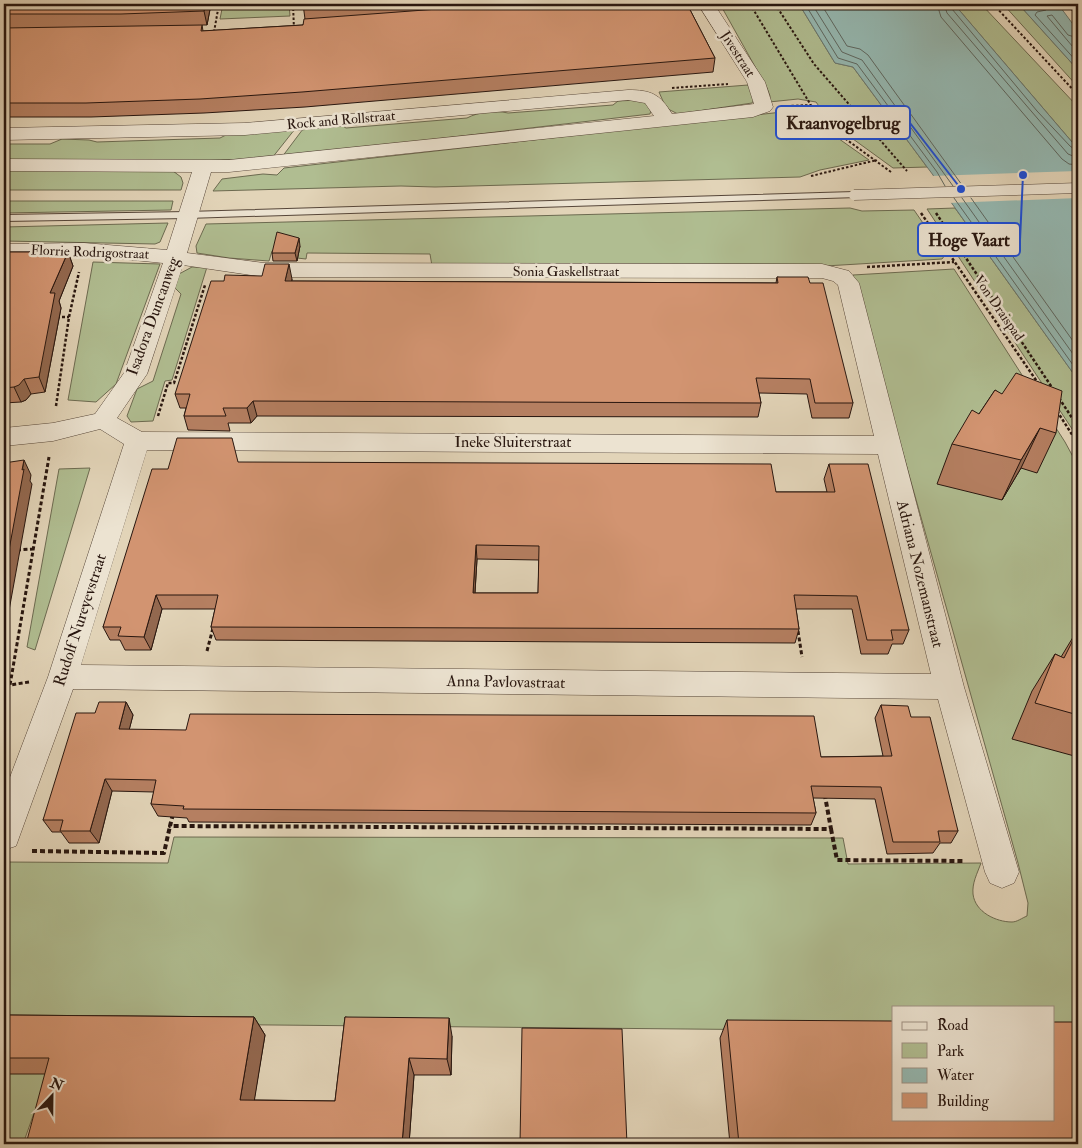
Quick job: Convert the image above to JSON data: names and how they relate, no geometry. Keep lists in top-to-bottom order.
{
  "streets": {
    "street": [
      "Jivestraat",
      "Rock and Rollstraat",
      "Florrie Rodrigostraat",
      "Sonia Gaskellstraat",
      "Isadora Duncanweg",
      "Ineke Sluiterstraat",
      "Adriana Nozemanstraat",
      "Rudolf Nureyevstraat",
      "Anna Pavlovastraat"
    ],
    "path": ["Von Draispad"]
  },
  "crossings": [
    ["Jivestraat", "Rock and Rollstraat"],
    ["Florrie Rodrigostraat", "Sonia Gaskellstraat"],
    ["Florrie Rodrigostraat", "Isadora Duncanweg"],
    ["Sonia Gaskellstraat", "Isadora Duncanweg"],
    ["Sonia Gaskellstraat", "Adriana Nozemanstraat"],
    ["Ineke Sluiterstraat", "Adriana Nozemanstraat"],
    ["Ineke Sluiterstraat", "Rudolf Nureyevstraat"],
    ["Adriana Nozemanstraat", "Anna Pavlovastraat"],
    ["Rudolf Nureyevstraat", "Anna Pavlovastraat"]
  ],
  "places": ["Hoge Vaart", "Kraanvogelbrug"],
  "legend": [
    "Road",
    "Park",
    "Water",
    "Building"
  ],
  "north": "top"
}
